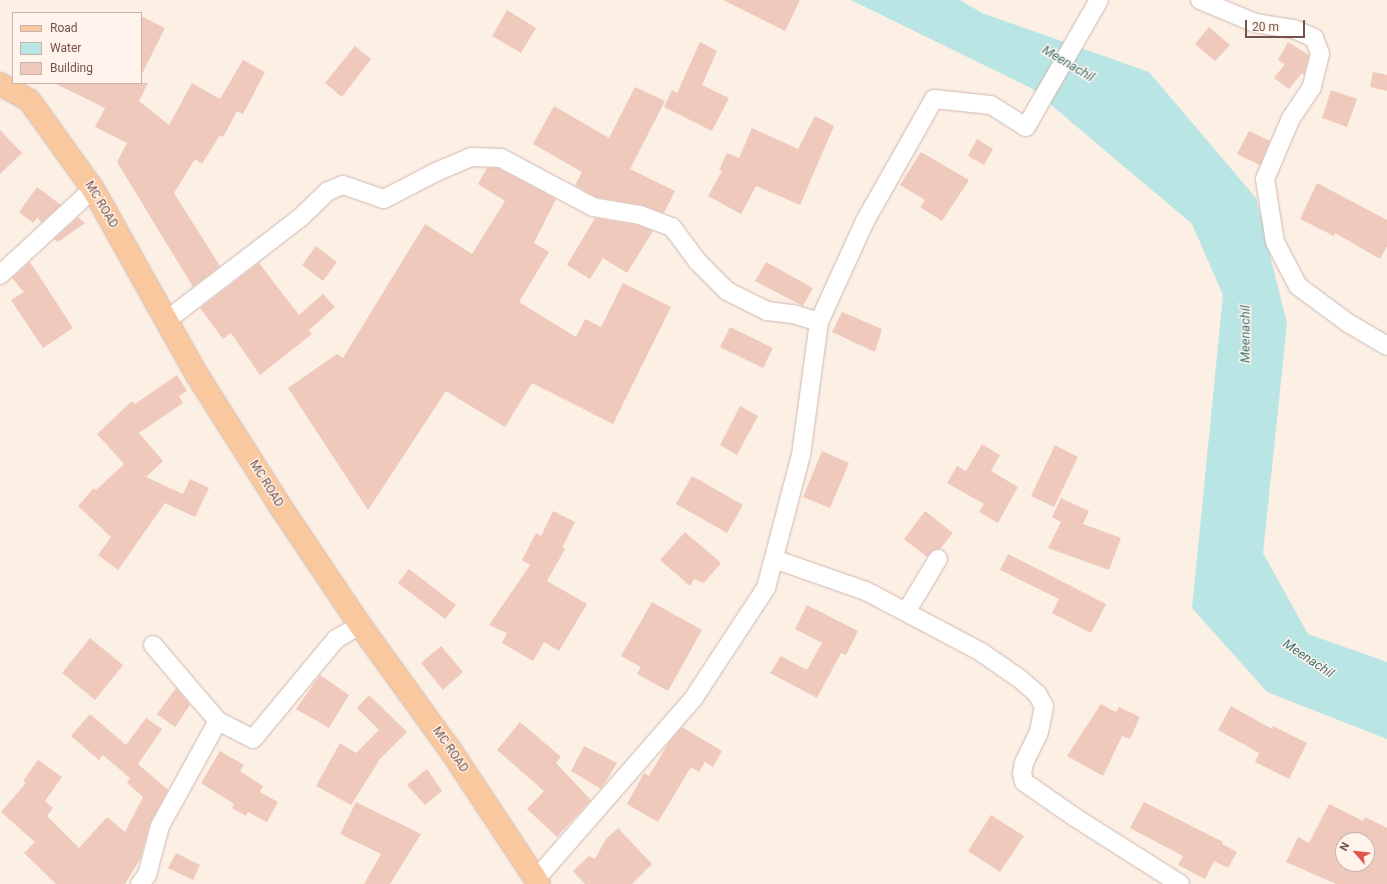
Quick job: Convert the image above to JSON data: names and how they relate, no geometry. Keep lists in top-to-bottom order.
{
  "streets": {
    "main road": ["MC ROAD"]
  },
  "water": ["Meenachil"],
  "legend": ["Road", "Water", "Building"],
  "scale_bar": "20 m",
  "north": "top left"
}
